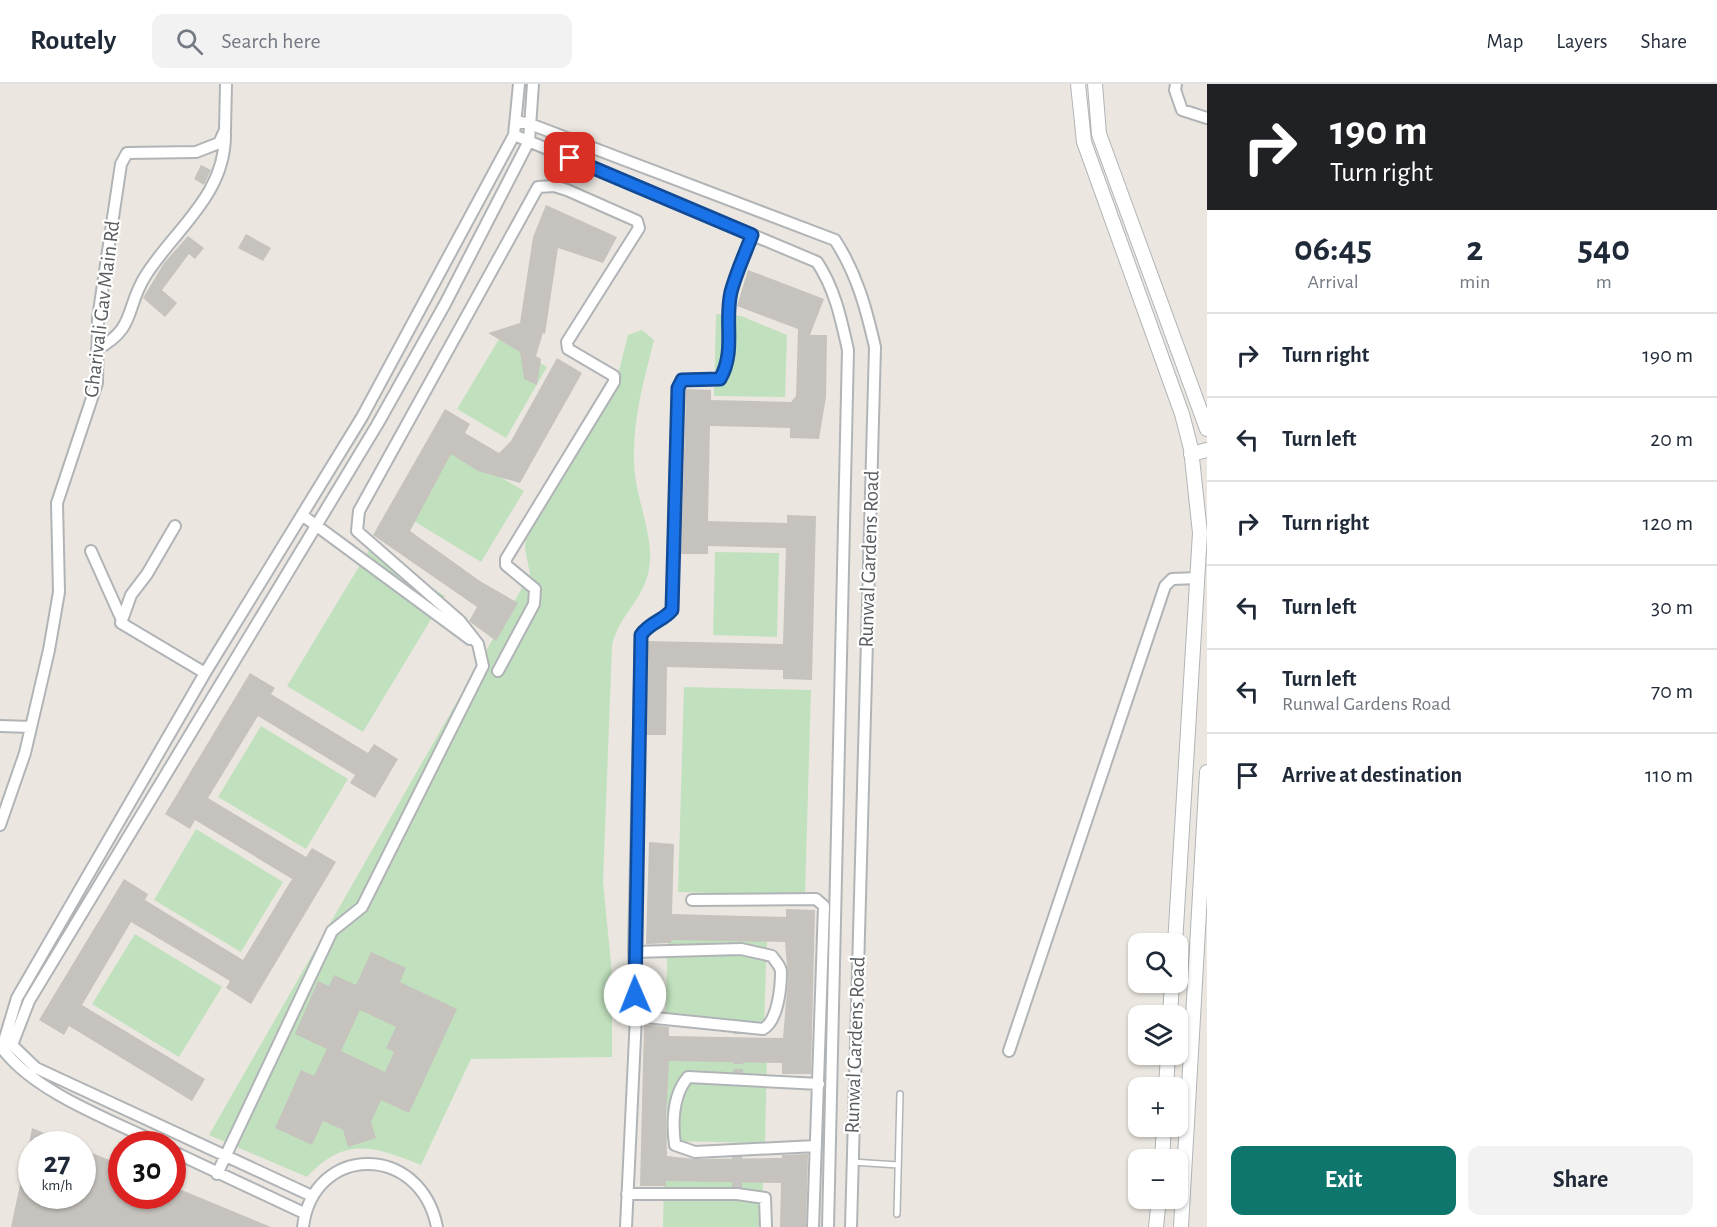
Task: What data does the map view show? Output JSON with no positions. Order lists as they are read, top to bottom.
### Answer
{
  "streets": {
    "street": ["Gharivali Gav Main Rd", "Runwal Gardens Road"]
  },
  "page": {
    "header": "Routely",
    "search": "Search here",
    "nav": ["Map", "Layers", "Share"],
    "turn": ["190 m", "Turn right"],
    "eta": [
      "06:45",
      "Arrival",
      "2",
      "min",
      "540",
      "m"
    ],
    "list": [
      {
        "name": "Turn right",
        "value": "190 m"
      },
      {
        "name": "Turn left",
        "value": "20 m"
      },
      {
        "name": "Turn right",
        "value": "120 m"
      },
      {
        "name": "Turn left",
        "value": "30 m"
      },
      {
        "name": "Turn left",
        "note": "Runwal Gardens Road",
        "value": "70 m"
      },
      {
        "name": "Arrive at destination",
        "value": "110 m"
      }
    ],
    "map_buttons": ["+", "−"],
    "speed": "27 km/h",
    "limit": "30",
    "buttons": ["Exit", "Share"]
  }
}
